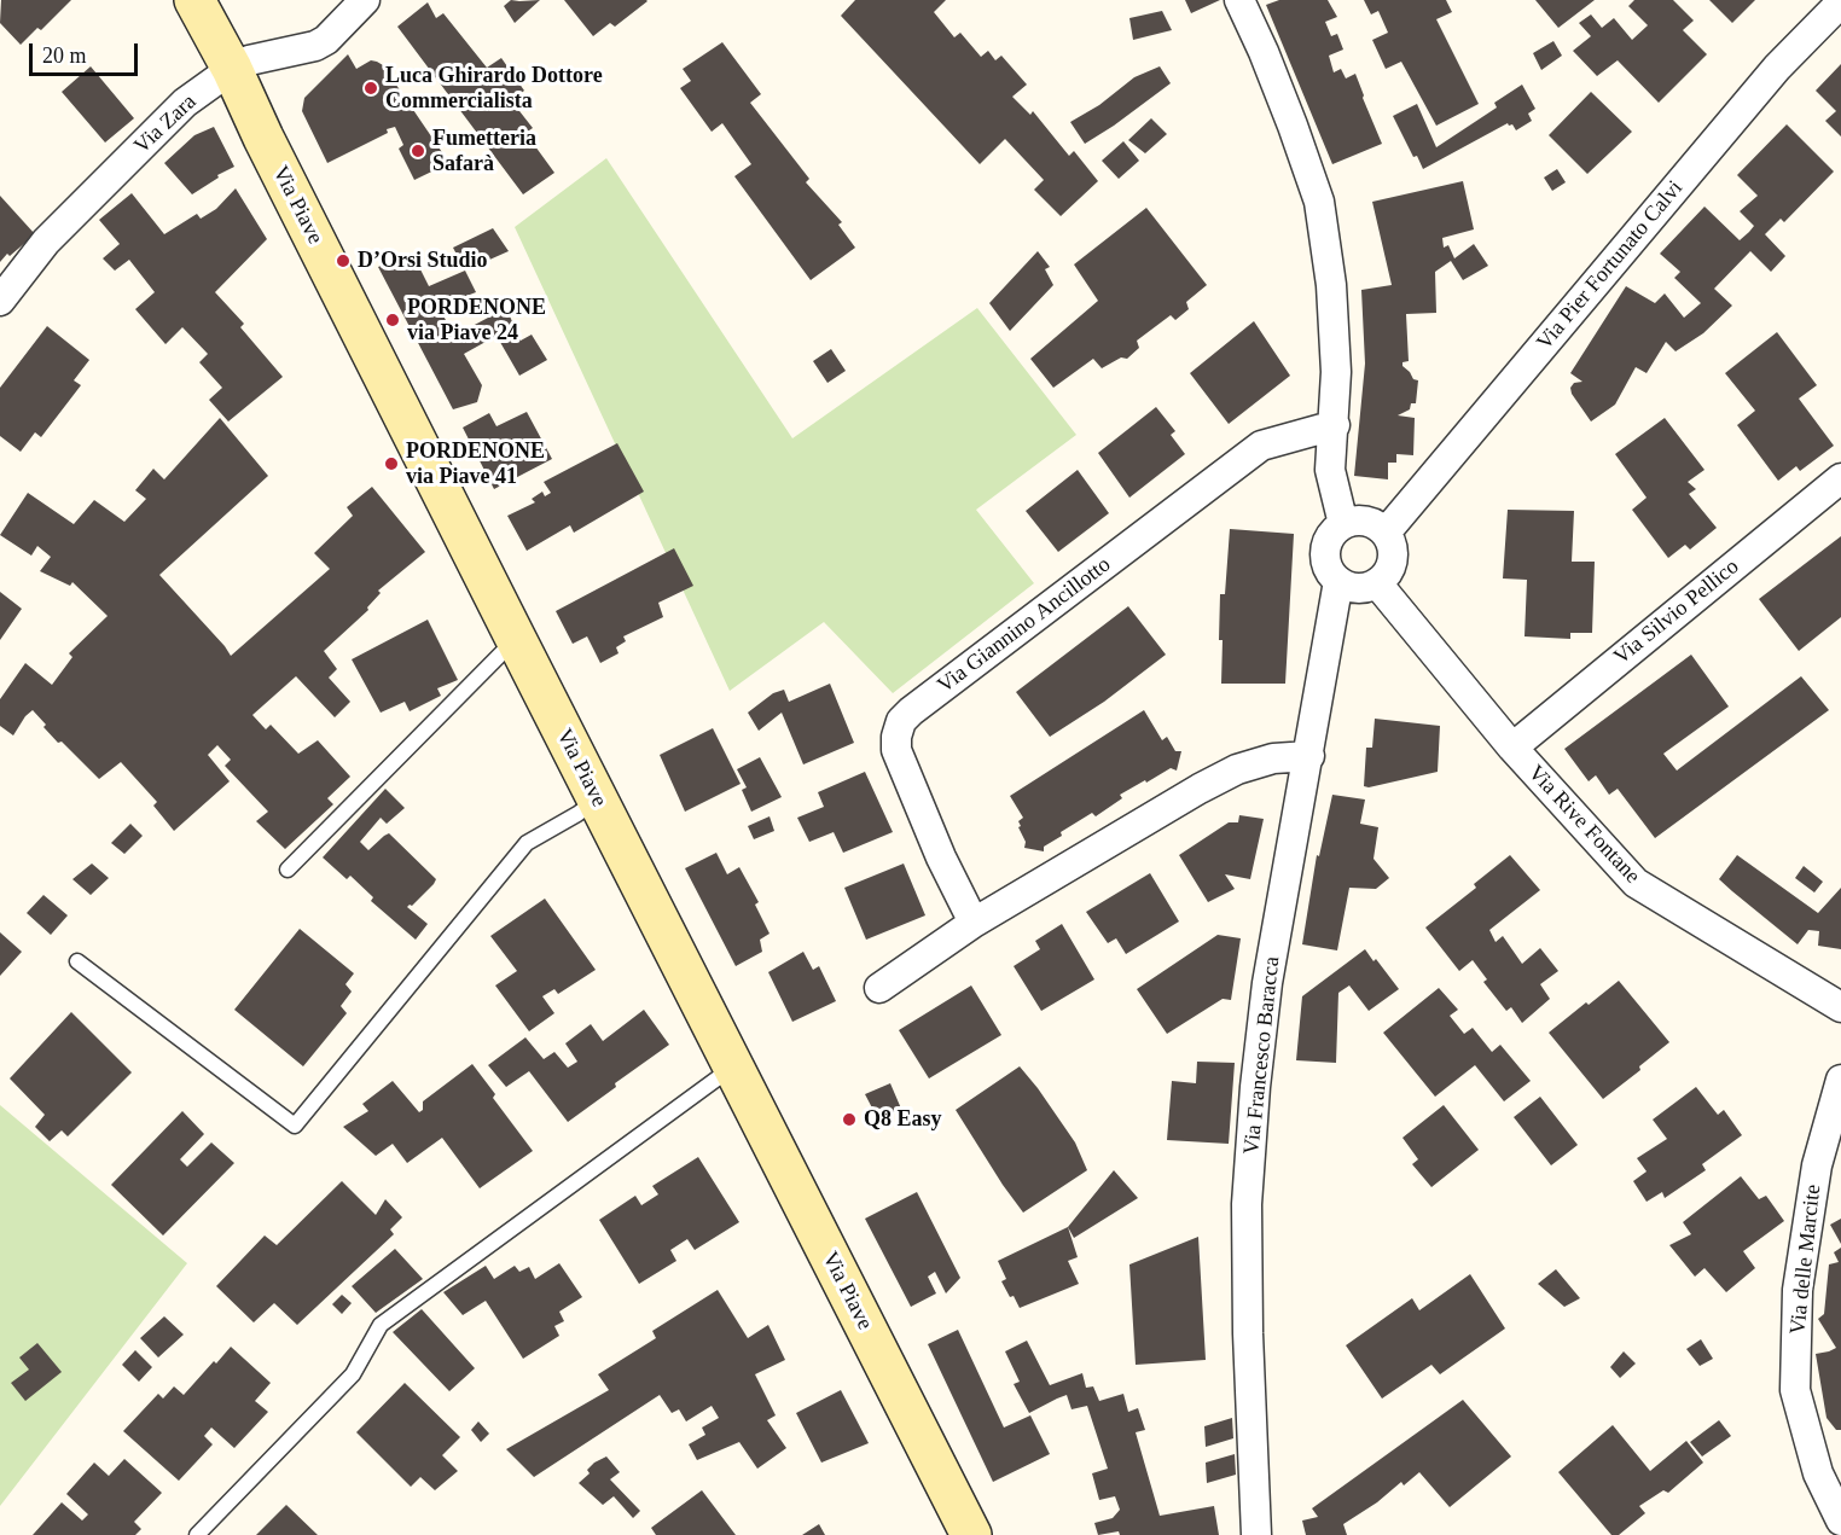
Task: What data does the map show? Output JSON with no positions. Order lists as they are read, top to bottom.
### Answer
{
  "streets": {
    "street": [
      "Via Zara",
      "Via Piave",
      "Via Pier Fortunato Calvi",
      "Via Silvio Pellico",
      "Via Giannino Ancillotto",
      "Via Rive Fontane",
      "Via Francesco Baracca",
      "Via delle Marcite"
    ]
  },
  "crossings": [
    ["Via Zara", "Via Piave"],
    ["Via Pier Fortunato Calvi", "Via Rive Fontane"],
    ["Via Pier Fortunato Calvi", "Via Francesco Baracca"],
    ["Via Silvio Pellico", "Via Rive Fontane"],
    ["Via Rive Fontane", "Via Francesco Baracca"]
  ],
  "places": [
    "Luca Ghirardo Dottore Commercialista",
    "Fumetteria Safarà",
    "D’Orsi Studio",
    "PORDENONE via Piave 24",
    "PORDENONE via Piave 41",
    "Q8 Easy"
  ],
  "scale_bar": "20 m"
}
